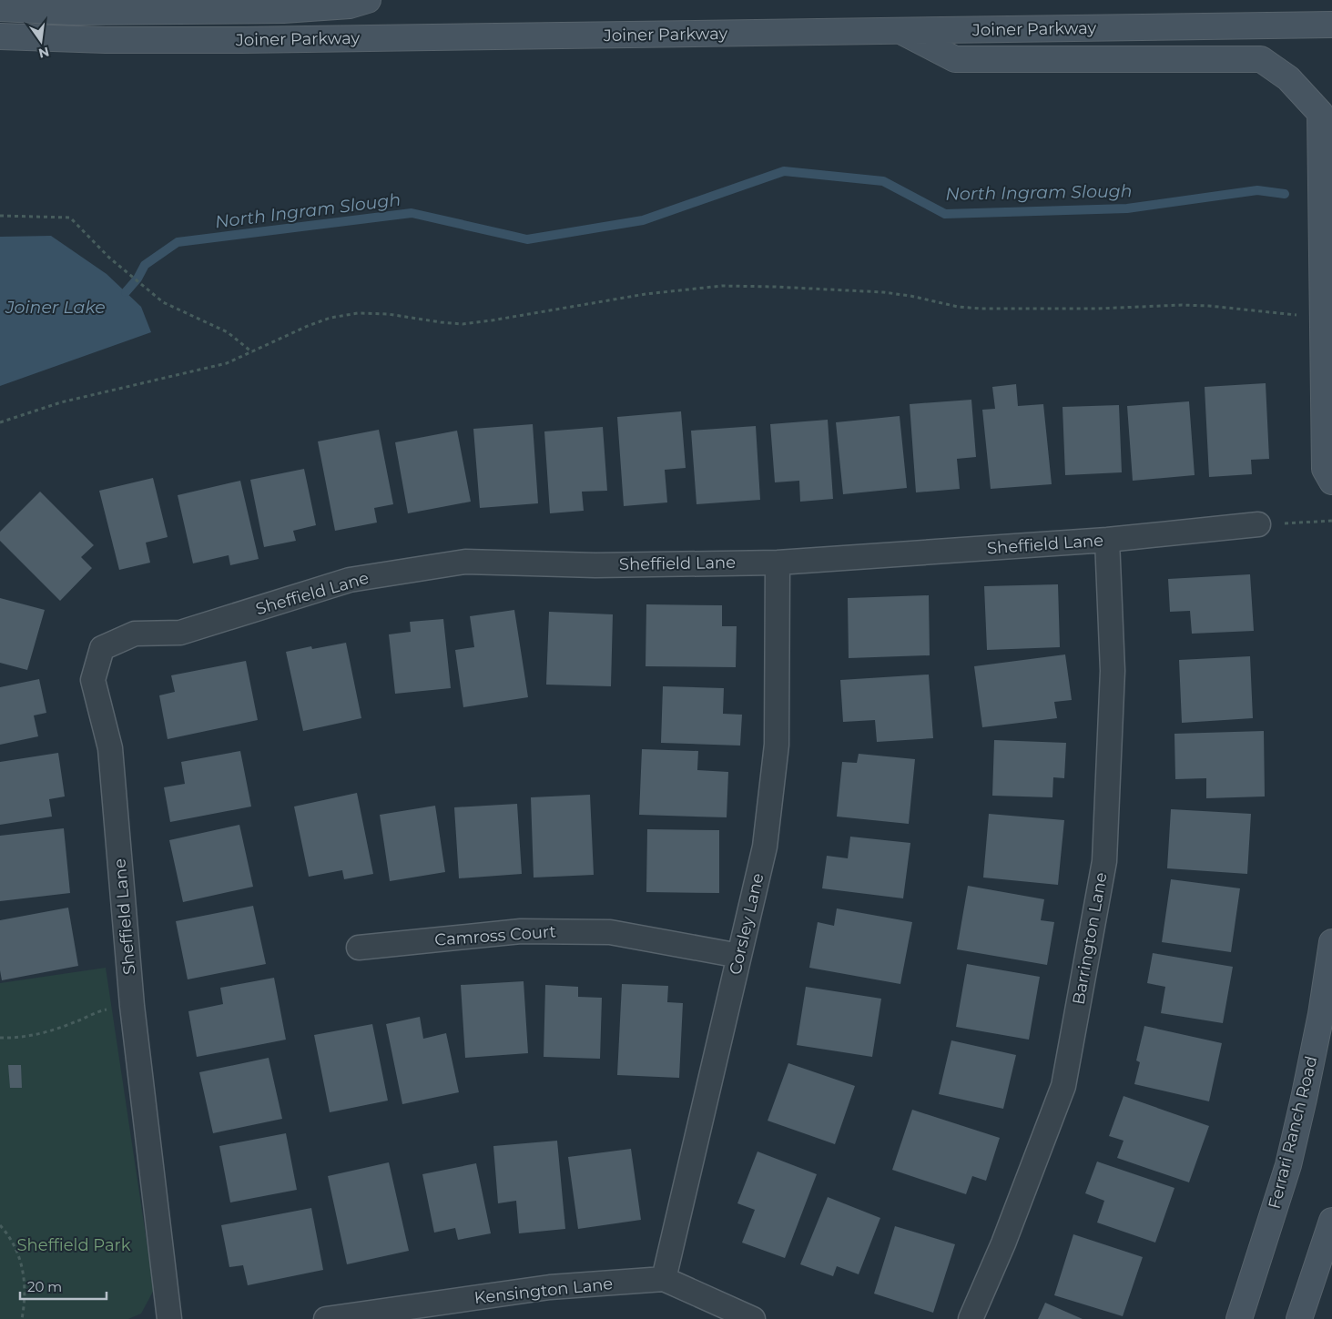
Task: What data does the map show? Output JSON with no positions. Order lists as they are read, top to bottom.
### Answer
{
  "streets": {
    "main road": ["Joiner Parkway", "Ferrari Ranch Road"],
    "street": [
      "Sheffield Lane",
      "Corsley Lane",
      "Camross Court",
      "Barrington Lane",
      "Kensington Lane"
    ]
  },
  "crossings": [
    ["Sheffield Lane", "Corsley Lane"],
    ["Sheffield Lane", "Barrington Lane"],
    ["Corsley Lane", "Camross Court"],
    ["Corsley Lane", "Kensington Lane"]
  ],
  "water": ["North Ingram Slough", "Joiner Lake"],
  "parks": ["Sheffield Park"],
  "scale_bar": "20 m",
  "north": "bottom"
}
